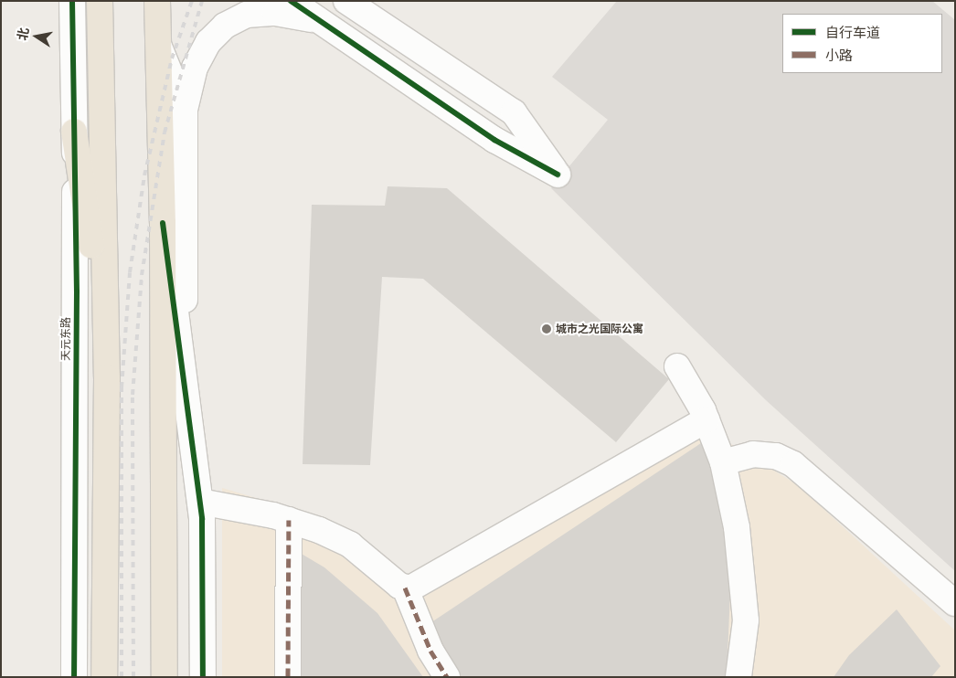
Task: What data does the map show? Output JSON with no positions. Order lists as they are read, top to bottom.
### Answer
{
  "streets": {
    "street": ["天元东路"]
  },
  "places": ["城市之光国际公寓"],
  "legend": ["自行车道", "小路"],
  "north": "left"
}
